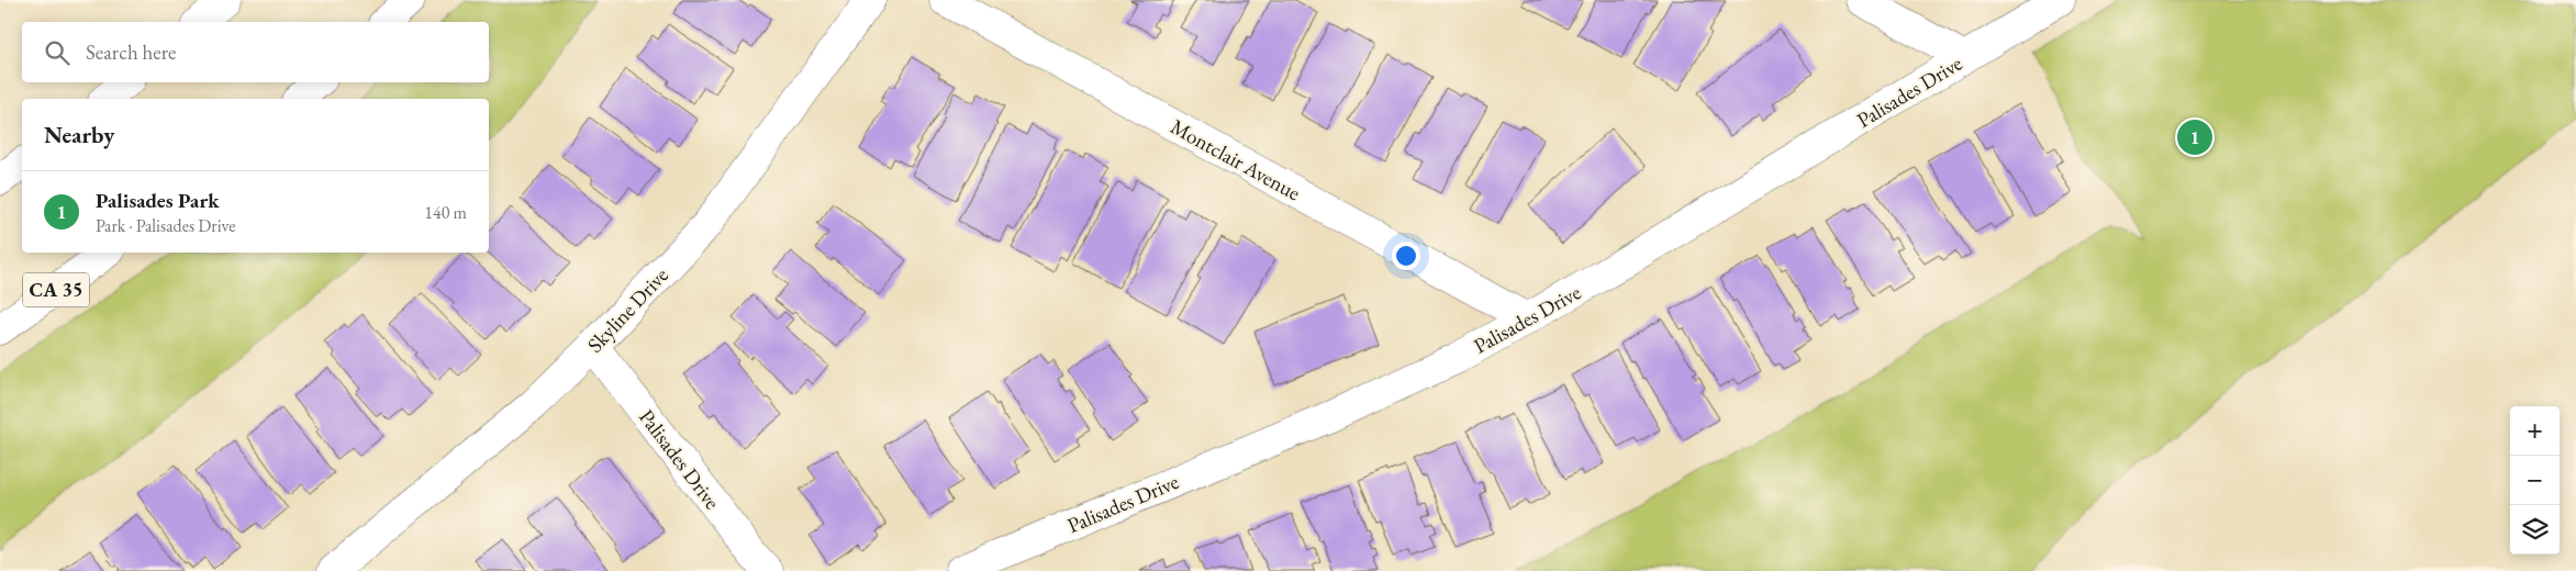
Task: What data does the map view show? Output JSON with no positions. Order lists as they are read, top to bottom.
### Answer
{
  "streets": {
    "street": [
      "Palisades Drive",
      "Montclair Avenue",
      "CA 35",
      "Skyline Drive"
    ]
  },
  "crossings": [
    ["Palisades Drive", "Montclair Avenue"],
    ["Palisades Drive", "Skyline Drive"]
  ],
  "page": {
    "search": "Search here",
    "heading": "Nearby",
    "pins": "1",
    "list": [
      {
        "mark": "1",
        "name": "Palisades Park",
        "note": "Park · Palisades Drive",
        "value": "140 m"
      }
    ],
    "map_buttons": ["+", "−"]
  }
}
